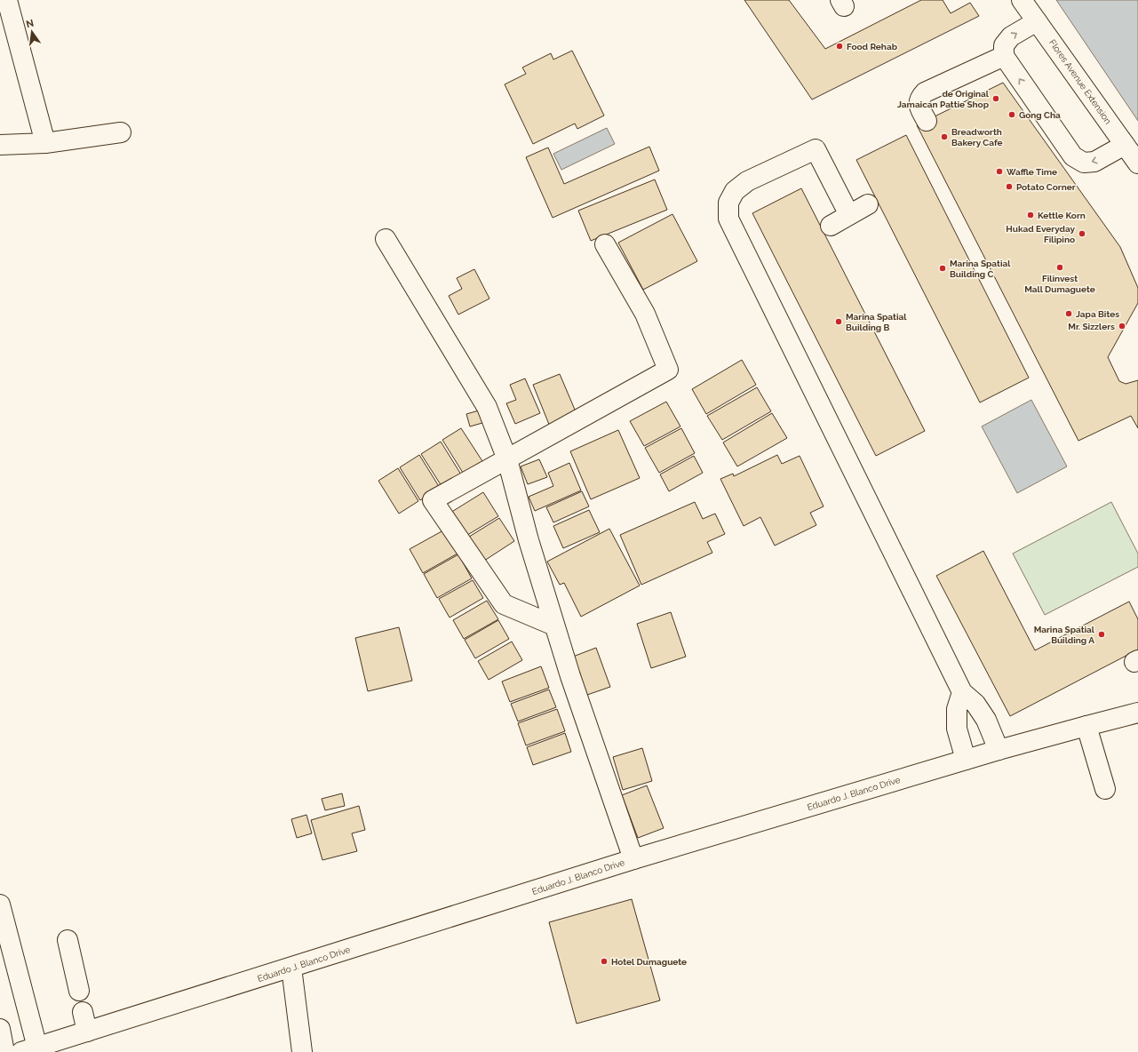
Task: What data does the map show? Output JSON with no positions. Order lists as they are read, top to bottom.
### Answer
{
  "streets": {
    "street": ["Flores Avenue Extension", "Eduardo J. Blanco Drive"]
  },
  "places": [
    "Food Rehab",
    "de Original Jamaican Pattie Shop",
    "Gong Cha",
    "Breadworth Bakery Cafe",
    "Waffle Time",
    "Potato Corner",
    "Kettle Korn",
    "Hukad Everyday Filipino",
    "Filinvest Mall Dumaguete",
    "Marina Spatial Building C",
    "Japa Bites",
    "Marina Spatial Building B",
    "Mr. Sizzlers",
    "Marina Spatial Building A",
    "Hotel Dumaguete"
  ],
  "north": "top"
}
